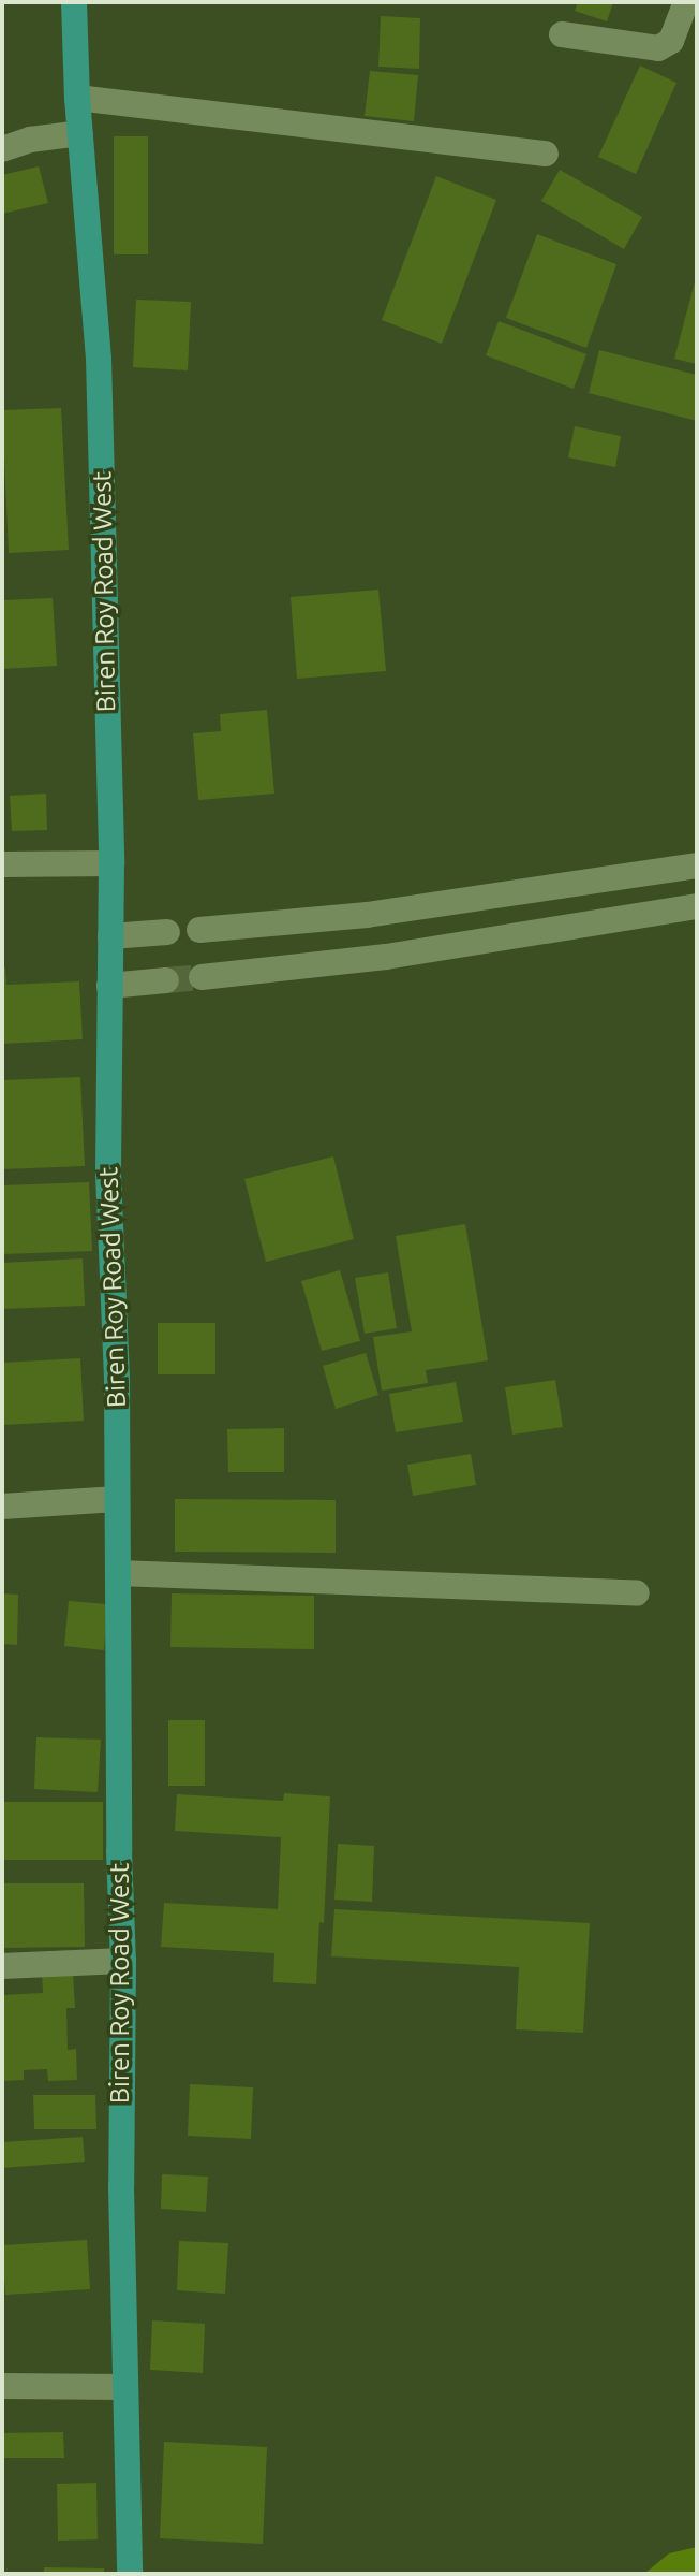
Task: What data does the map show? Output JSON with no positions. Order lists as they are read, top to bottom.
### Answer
{
  "streets": {
    "main road": ["Biren Roy Road West"]
  }
}
